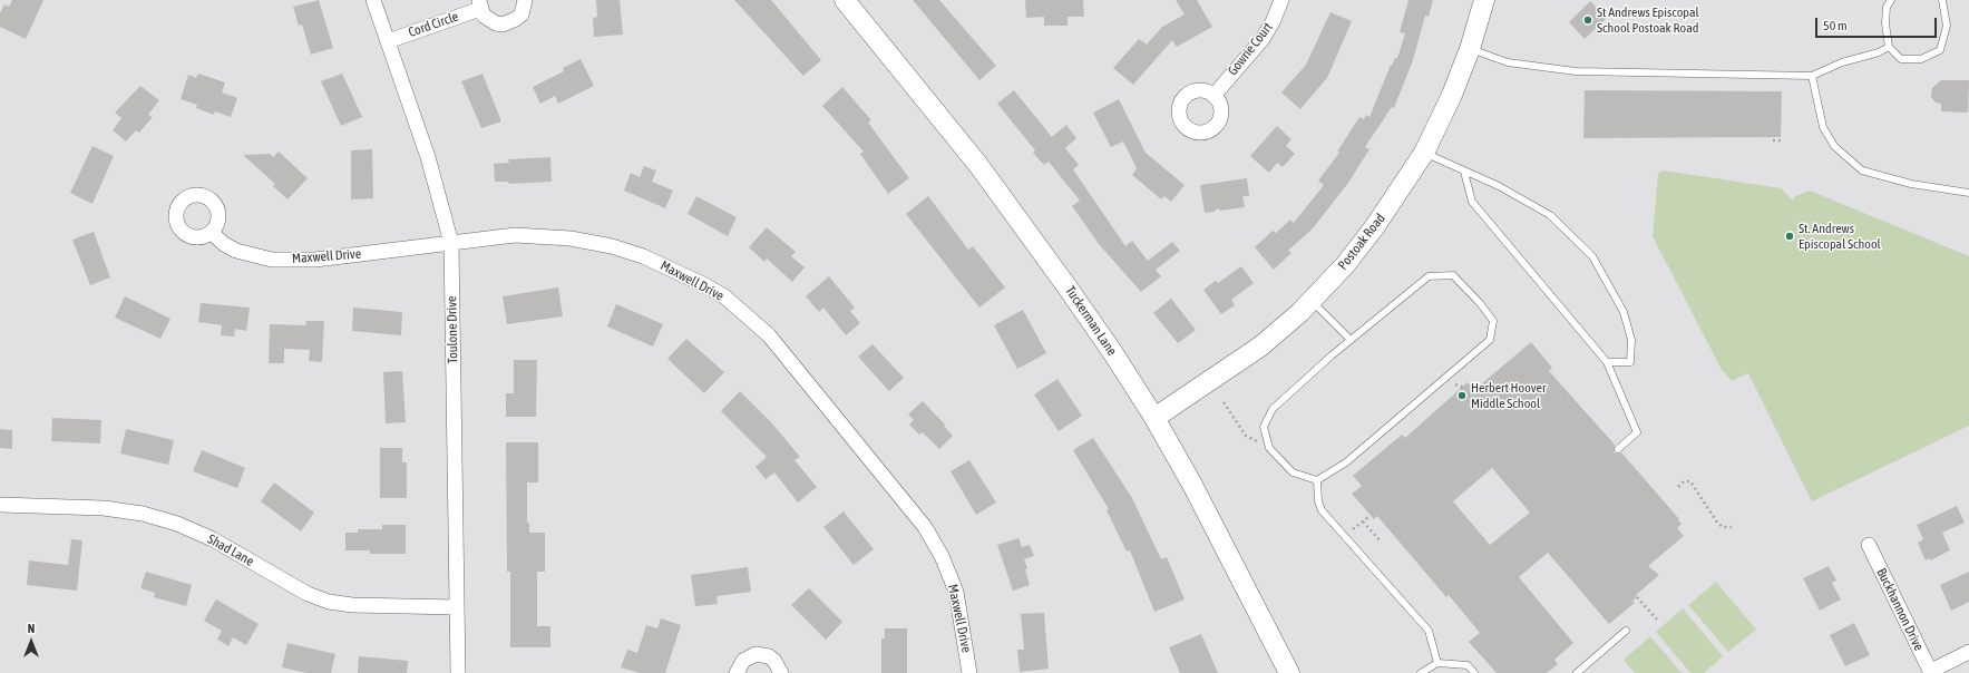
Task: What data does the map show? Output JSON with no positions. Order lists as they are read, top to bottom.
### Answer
{
  "streets": {
    "main road": ["Postoak Road", "Tuckerman Lane"],
    "street": [
      "Cord Circle",
      "Gowrie Court",
      "Maxwell Drive",
      "Toulone Drive",
      "Shad Lane",
      "Buckhannon Drive"
    ]
  },
  "crossings": [
    ["Cord Circle", "Toulone Drive"],
    ["Postoak Road", "Tuckerman Lane"],
    ["Maxwell Drive", "Toulone Drive"],
    ["Toulone Drive", "Shad Lane"]
  ],
  "places": ["St Andrews Episcopal School Postoak Road", "St. Andrews Episcopal School", "Herbert Hoover Middle School"],
  "scale_bar": "50 m",
  "north": "top"
}
